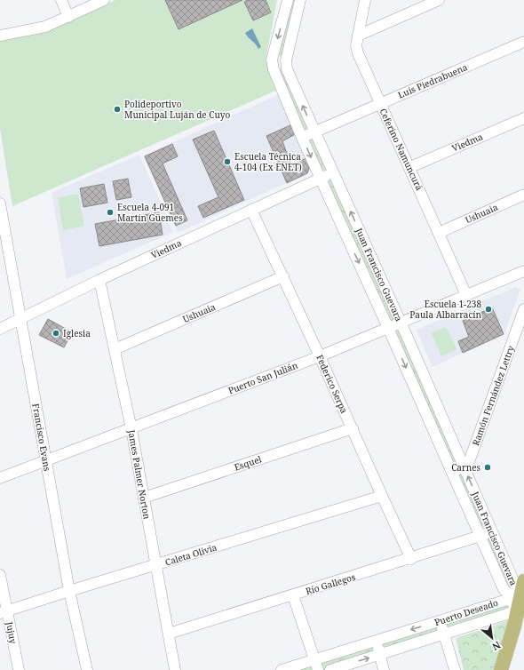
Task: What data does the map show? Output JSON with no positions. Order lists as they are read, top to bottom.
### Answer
{
  "streets": {
    "street": [
      "Luis Piedrabuena",
      "Viedma",
      "Ceferino Namuncurá",
      "Ushuaia",
      "Juan Francisco Guevara",
      "Puerto San Julián",
      "Federico Serpa",
      "Ramón Fernández Lettry",
      "Francisco Evans",
      "Esquel",
      "James Palmer Norton",
      "Caleta Olivia",
      "Río Gallegos",
      "Puerto Deseado",
      "Jujuy"
    ]
  },
  "crossings": [
    ["Luis Piedrabuena", "Ceferino Namuncurá"],
    ["Luis Piedrabuena", "Juan Francisco Guevara"],
    ["Viedma", "Ceferino Namuncurá"],
    ["Viedma", "Juan Francisco Guevara"],
    ["Viedma", "Federico Serpa"],
    ["Viedma", "Francisco Evans"],
    ["Viedma", "James Palmer Norton"],
    ["Ceferino Namuncurá", "Ushuaia"],
    ["Ceferino Namuncurá", "Puerto San Julián"],
    ["Ushuaia", "Federico Serpa"],
    ["Ushuaia", "James Palmer Norton"],
    ["Juan Francisco Guevara", "Puerto San Julián"],
    ["Juan Francisco Guevara", "Ramón Fernández Lettry"],
    ["Juan Francisco Guevara", "Río Gallegos"],
    ["Juan Francisco Guevara", "Puerto Deseado"],
    ["Puerto San Julián", "Federico Serpa"],
    ["Puerto San Julián", "Francisco Evans"],
    ["Puerto San Julián", "James Palmer Norton"],
    ["Federico Serpa", "Esquel"],
    ["Federico Serpa", "Caleta Olivia"],
    ["Federico Serpa", "Río Gallegos"],
    ["Francisco Evans", "Caleta Olivia"],
    ["Esquel", "James Palmer Norton"],
    ["James Palmer Norton", "Caleta Olivia"],
    ["James Palmer Norton", "Río Gallegos"],
    ["Caleta Olivia", "Jujuy"]
  ],
  "places": [
    "Polideportivo Municipal Luján de Cuyo",
    "Escuela Técnica 4-104 (Ex ENET)",
    "Escuela 4-091 Martín Güemes",
    "Escuela 1-238 Paula Albarracín",
    "Iglesia",
    "Carnes"
  ],
  "north": "bottom right"
}
